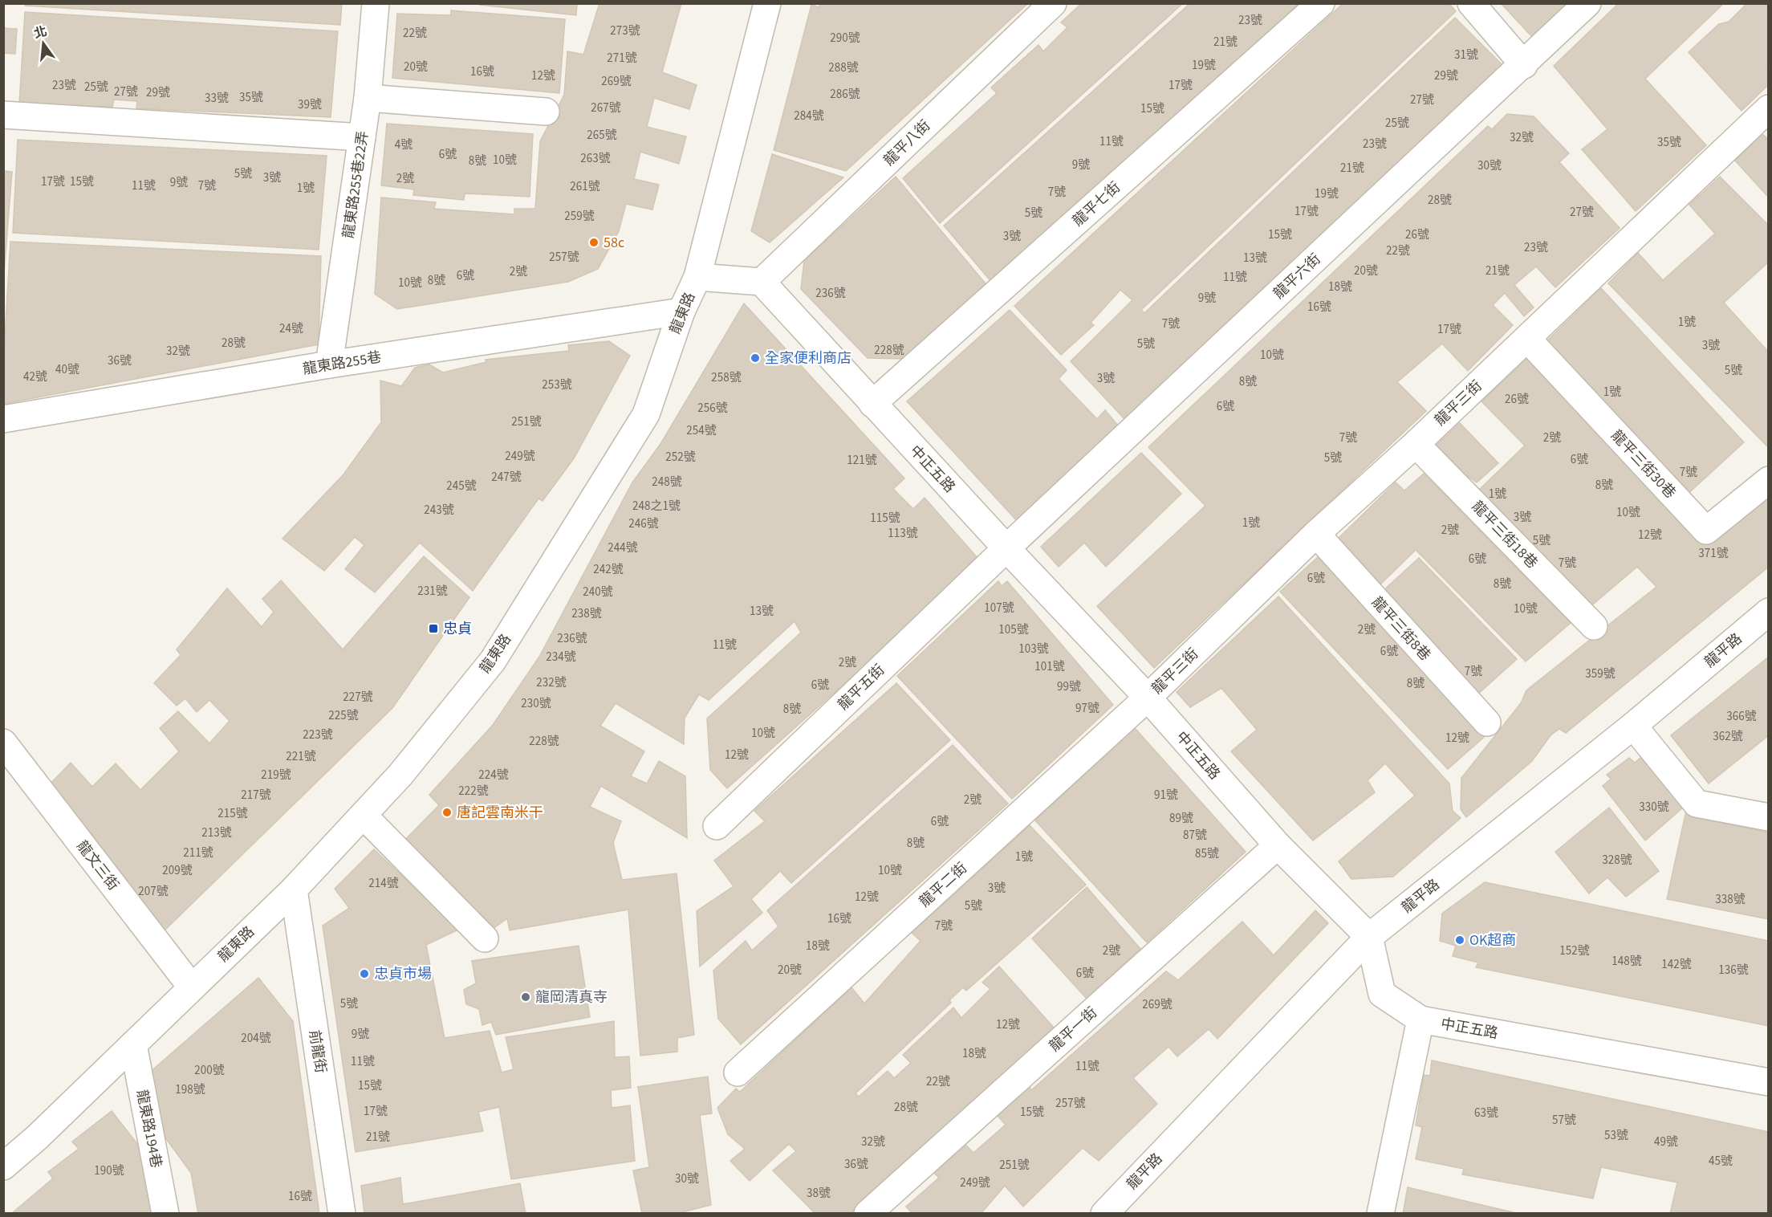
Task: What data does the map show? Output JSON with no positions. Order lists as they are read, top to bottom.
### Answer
{
  "streets": {
    "street": [
      "龍平八街",
      "龍東路255巷22弄",
      "龍平七街",
      "龍平六街",
      "龍東路",
      "龍東路255巷",
      "龍平三街",
      "龍平三街30巷",
      "中正五路",
      "龍平三街18巷",
      "龍平三街8巷",
      "龍平路",
      "龍平五街",
      "龍文三街",
      "龍平二街",
      "龍平一街",
      "前龍街",
      "龍東路194巷"
    ]
  },
  "crossings": [
    ["龍平八街", "中正五路"],
    ["龍東路255巷22弄", "龍東路255巷"],
    ["龍平七街", "中正五路"],
    ["龍平六街", "中正五路"],
    ["龍平六街", "龍平五街"],
    ["龍東路", "龍東路255巷"],
    ["龍東路", "龍文三街"],
    ["龍東路", "前龍街"],
    ["龍東路", "龍東路194巷"],
    ["龍平三街", "龍平三街30巷"],
    ["龍平三街", "中正五路"],
    ["龍平三街", "龍平三街18巷"],
    ["龍平三街", "龍平三街8巷"],
    ["龍平三街", "龍平二街"],
    ["中正五路", "龍平路"],
    ["中正五路", "龍平五街"],
    ["中正五路", "龍平二街"],
    ["中正五路", "龍平一街"]
  ],
  "places": {
    "other": [
      "58c",
      "全家便利商店",
      "唐記雲南米干",
      "OK超商",
      "忠貞市場",
      "龍岡清真寺"
    ],
    "transit": ["忠貞"]
  },
  "house_numbers": [
    "23號",
    "273號",
    "22號",
    "290號",
    "21號",
    "31號",
    "271號",
    "19號",
    "20號",
    "288號",
    "16號",
    "12號",
    "29號",
    "269號",
    "23號",
    "17號",
    "25號",
    "27號",
    "29號",
    "286號",
    "35號",
    "33號",
    "27號",
    "39號",
    "267號",
    "15號",
    "284號",
    "25號",
    "265號",
    "32號",
    "11號",
    "35號",
    "23號",
    "4號",
    "6號",
    "263號",
    "10號",
    "8號",
    "9號",
    "30號",
    "21號",
    "5號",
    "3號",
    "2號",
    "17號",
    "15號",
    "9號",
    "11號",
    "7號",
    "261號",
    "1號",
    "7號",
    "19號",
    "28號",
    "17號",
    "27號",
    "5號",
    "259號",
    "15號",
    "26號",
    "3號",
    "23號",
    "22號",
    "257號",
    "13號",
    "20號",
    "21號",
    "2號",
    "6號",
    "11號",
    "8號",
    "10號",
    "18號",
    "236號",
    "9號",
    "16號",
    "1號",
    "7號",
    "24號",
    "17號",
    "28號",
    "5號",
    "3號",
    "228號",
    "32號",
    "10號",
    "36號",
    "40號",
    "5號",
    "42號",
    "258號",
    "3號",
    "8號",
    "253號",
    "1號",
    "26號",
    "6號",
    "256號",
    "251號",
    "254號",
    "7號",
    "2號",
    "249號",
    "252號",
    "5號",
    "6號",
    "121號",
    "7號",
    "247號",
    "248號",
    "8號",
    "245號",
    "1號",
    "248之1號",
    "243號",
    "10號",
    "3號",
    "115號",
    "1號",
    "246號",
    "2號",
    "113號",
    "12號",
    "5號",
    "244號",
    "371號",
    "6號",
    "7號",
    "242號",
    "6號",
    "8號",
    "231號",
    "240號",
    "107號",
    "10號",
    "13號",
    "238號",
    "105號",
    "2號",
    "236號",
    "11號",
    "103號",
    "6號",
    "234號",
    "2號",
    "101號",
    "7號",
    "359號",
    "232號",
    "8號",
    "6號",
    "99號",
    "227號",
    "230號",
    "97號",
    "8號",
    "225號",
    "366號",
    "10號",
    "223號",
    "362號",
    "12號",
    "228號",
    "12號",
    "221號",
    "219號",
    "224號",
    "222號",
    "217號",
    "91號",
    "2號",
    "330號",
    "215號",
    "89號",
    "6號",
    "213號",
    "87號",
    "8號",
    "211號",
    "85號",
    "1號",
    "328號",
    "209號",
    "10號",
    "214號",
    "3號",
    "207號",
    "12號",
    "338號",
    "5號",
    "16號",
    "7號",
    "18號",
    "2號",
    "152號",
    "148號",
    "142號",
    "20號",
    "136號",
    "6號",
    "5號",
    "269號",
    "12號",
    "9號",
    "204號",
    "18號",
    "11號",
    "11號",
    "200號",
    "22號",
    "15號",
    "198號",
    "257號",
    "28號",
    "17號",
    "15號",
    "63號",
    "57號",
    "53號",
    "21號",
    "32號",
    "49號",
    "45號",
    "36號",
    "251號",
    "190號",
    "30號",
    "249號",
    "38號",
    "16號"
  ],
  "north": "top"
}
